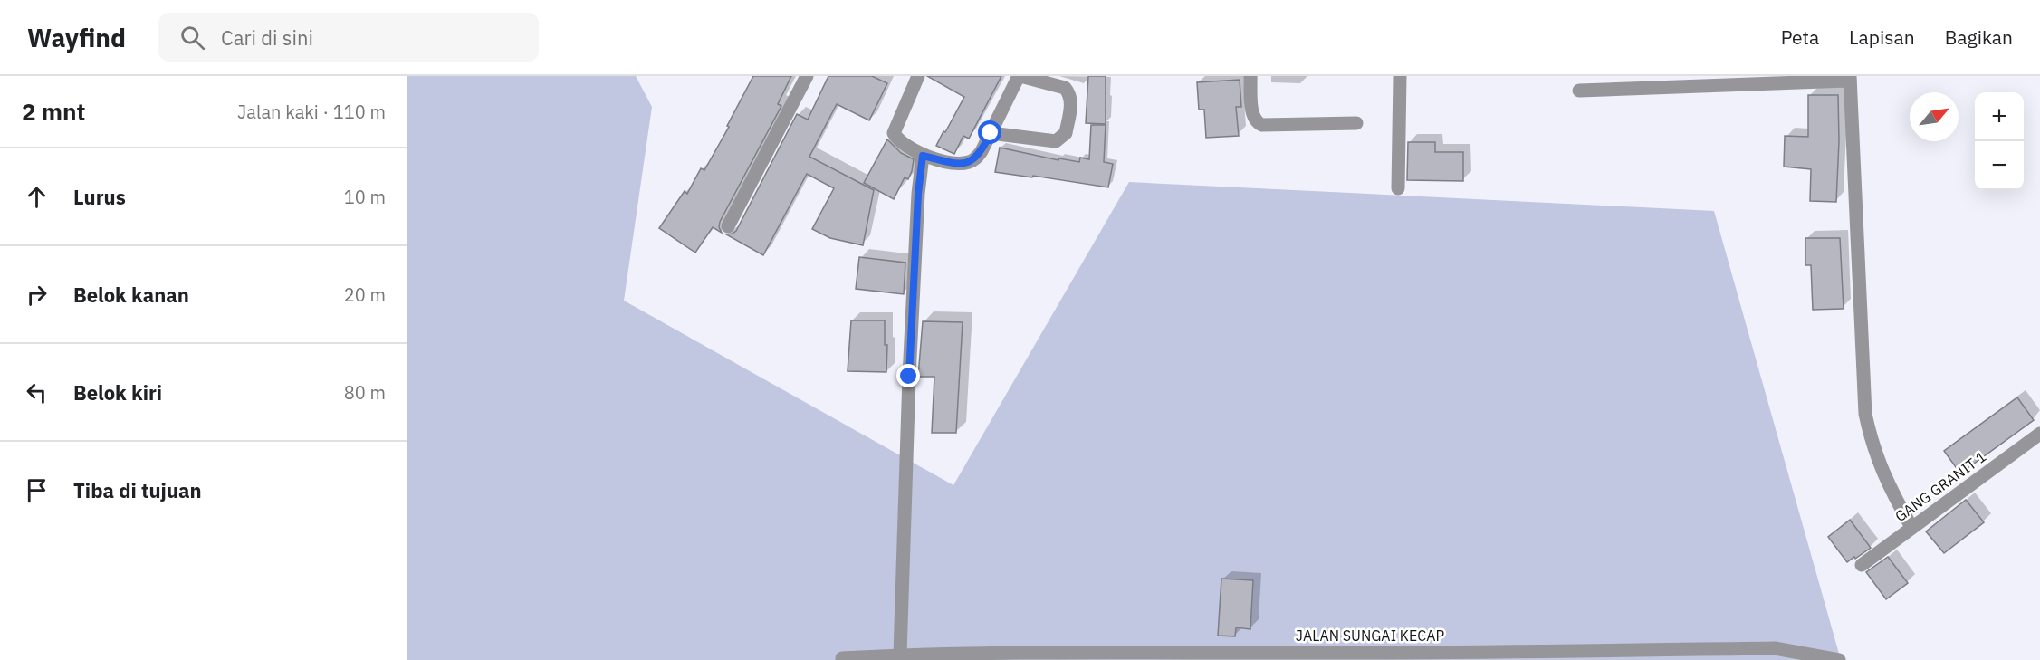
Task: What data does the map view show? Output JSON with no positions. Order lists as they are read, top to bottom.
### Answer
{
  "streets": {
    "street": ["GANG GRANIT 1", "JALAN SUNGAI KECAP"]
  },
  "north": "top right",
  "page": {
    "header": "Wayfind",
    "search": "Cari di sini",
    "nav": ["Peta", "Lapisan", "Bagikan"],
    "heading": ["2 mnt", "Jalan kaki · 110 m"],
    "map_buttons": ["+", "−"],
    "list": [
      ["Lurus", "10 m"],
      ["Belok kanan", "20 m"],
      ["Belok kiri", "80 m"],
      "Tiba di tujuan"
    ]
  }
}
